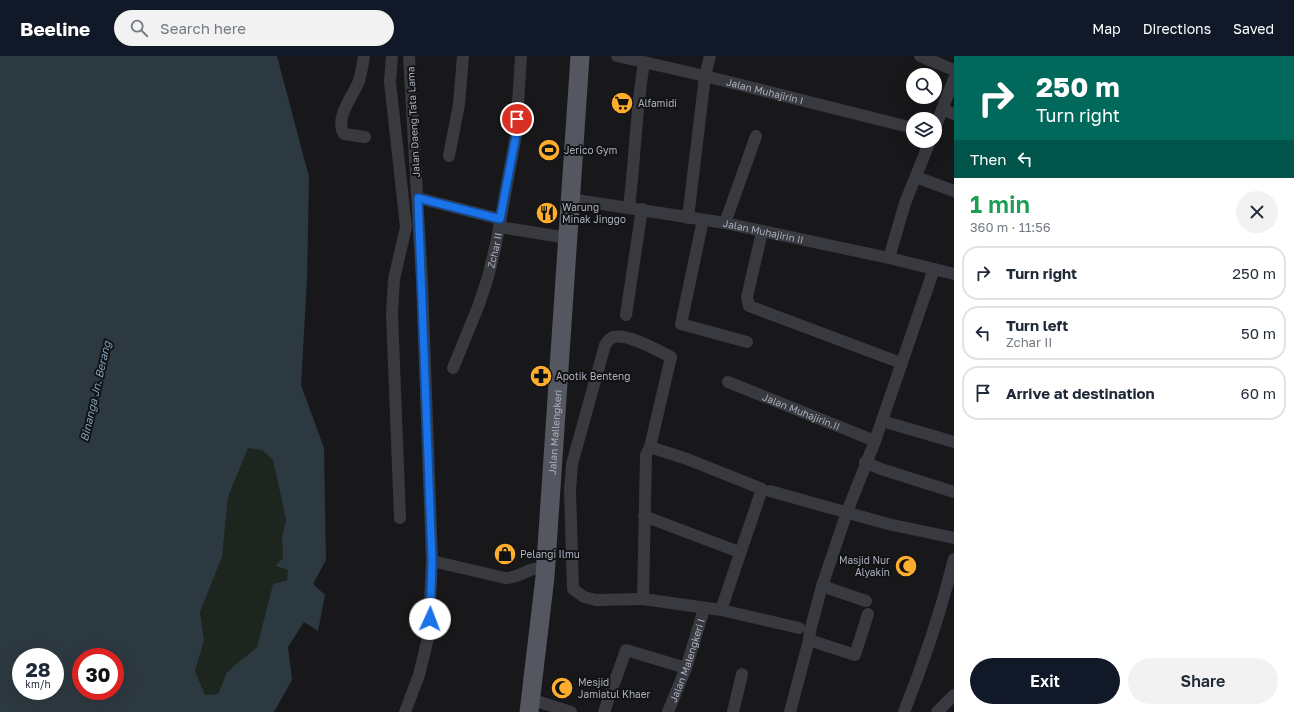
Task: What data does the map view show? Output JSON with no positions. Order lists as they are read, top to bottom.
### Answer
{
  "streets": {
    "main road": ["Jalan Mallengkeri"],
    "street": [
      "Jalan Muhajirin I",
      "Jalan Daeng Tata Lama",
      "Jalan Muhajirin II",
      "Zchar II",
      "Jalan Muhajirin.II",
      "Jalan Malengkeri I"
    ]
  },
  "crossings": [
    ["Jalan Muhajirin II", "Jalan Mallengkeri"]
  ],
  "water": ["Binanga Jn. Berang"],
  "places": {
    "supermarket": ["Alfamidi"],
    "sports": ["Jerico Gym"],
    "restaurant": ["Warung Minak Jinggo"],
    "pharmacy": ["Apotik Benteng"],
    "shop": ["Pelangi Ilmu"],
    "mosque": ["Masjid Nur Alyakin", "Mesjid Jamiatul Khaer"]
  },
  "page": {
    "header": "Beeline",
    "search": "Search here",
    "nav": ["Map", "Directions", "Saved"],
    "turn": ["250 m", "Turn right"],
    "then": "Then",
    "heading": ["1 min", "360 m · 11:56"],
    "list": [
      {
        "name": "Turn right",
        "value": "250 m"
      },
      {
        "name": "Turn left",
        "note": "Zchar II",
        "value": "50 m"
      },
      {
        "name": "Arrive at destination",
        "value": "60 m"
      }
    ],
    "speed": "28 km/h",
    "limit": "30",
    "buttons": ["Exit", "Share"]
  }
}
